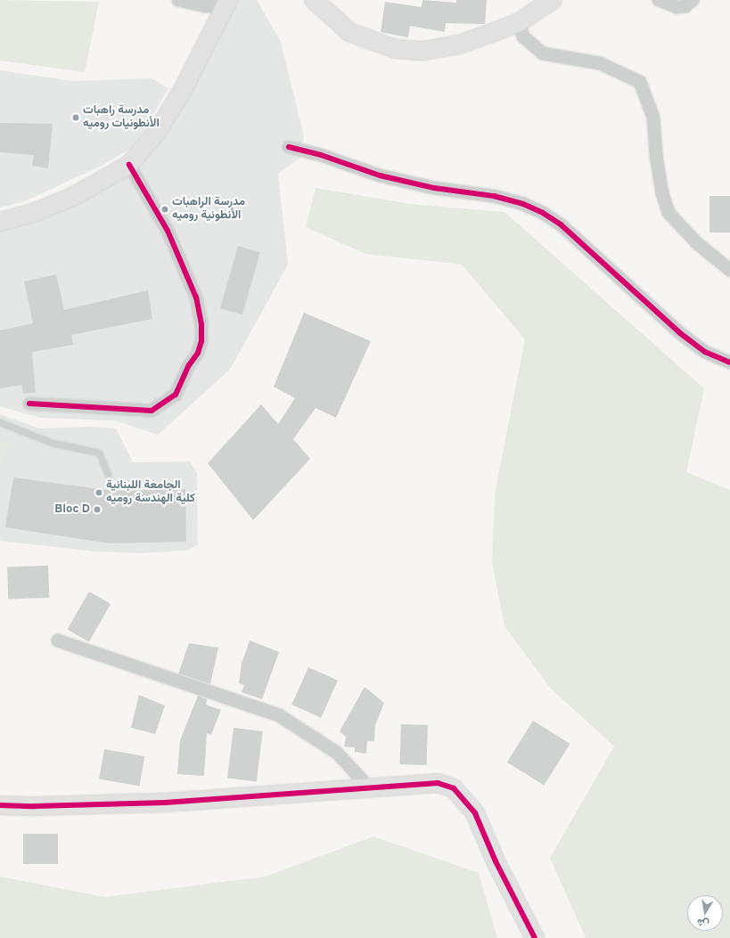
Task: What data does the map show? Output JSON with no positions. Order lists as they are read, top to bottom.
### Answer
{
  "places": [
    "مدرسة راهبات الأنطونيات روميه",
    "مدرسة الراهبات الأنطونية روميه",
    "الجامعة اللبنانية كلية الهندسة روميه",
    "Bloc D"
  ],
  "north": "bottom"
}
